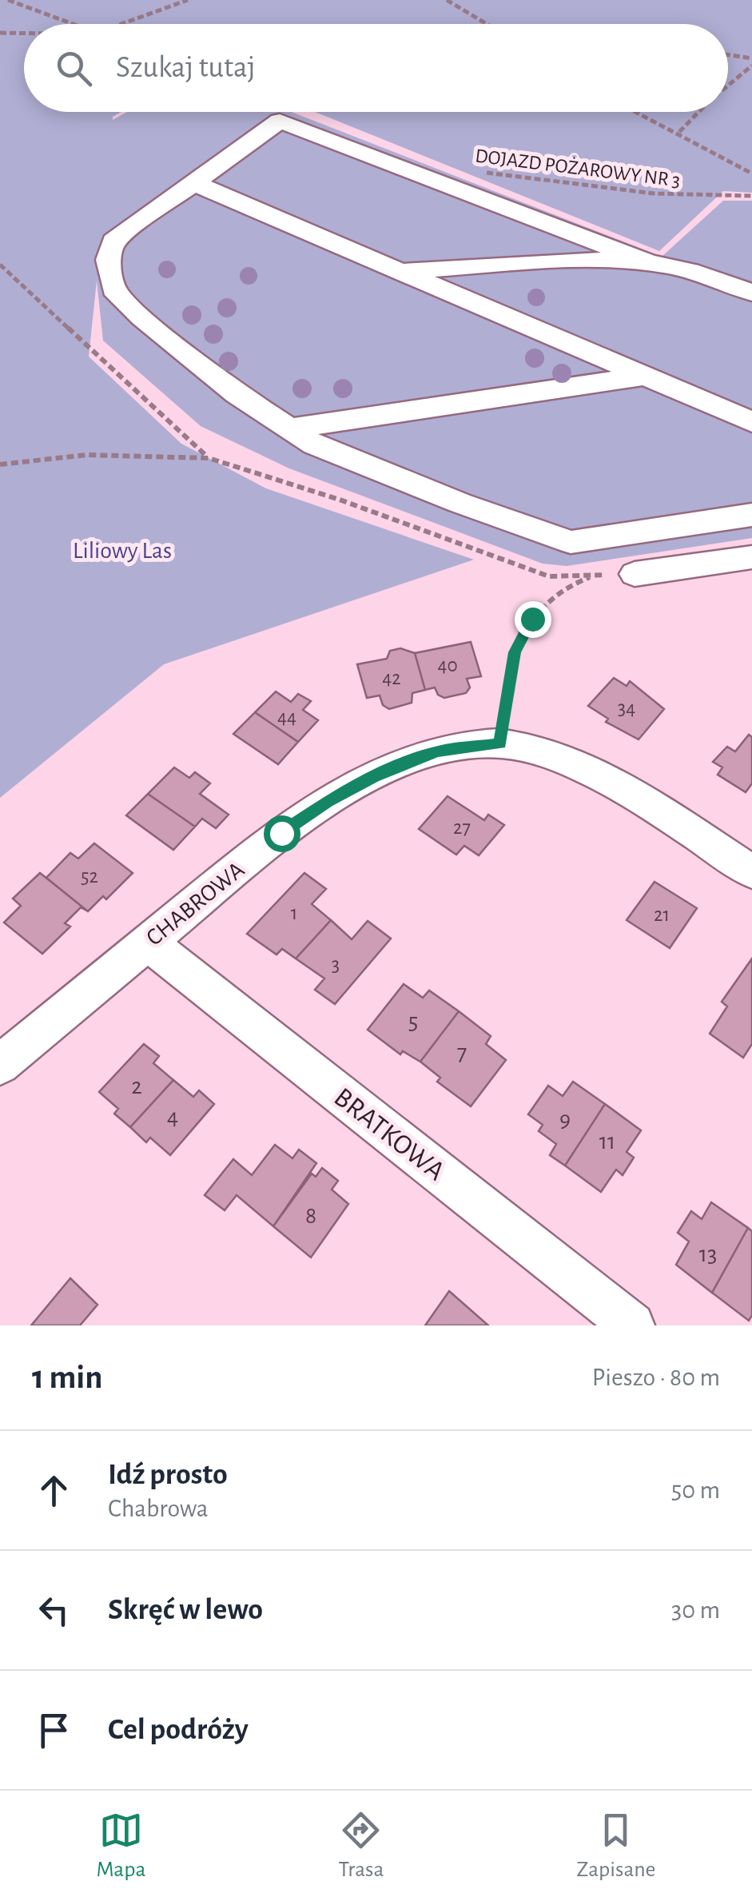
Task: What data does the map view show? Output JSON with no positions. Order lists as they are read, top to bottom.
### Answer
{
  "streets": {
    "street": ["CHABROWA", "BRATKOWA"],
    "path": ["DOJAZD POŻAROWY NR 3"]
  },
  "crossings": [
    ["CHABROWA", "BRATKOWA"]
  ],
  "parks": ["Liliowy Las"],
  "house_numbers": [
    "40",
    "42",
    "34",
    "44",
    "27",
    "52",
    "1",
    "21",
    "3",
    "5",
    "7",
    "2",
    "4",
    "9",
    "11",
    "8",
    "13"
  ],
  "page": {
    "search": "Szukaj tutaj",
    "heading": ["1 min", "Pieszo · 80 m"],
    "list": [
      ["Idź prosto", "Chabrowa", "50 m"],
      ["Skręć w lewo", "30 m"],
      "Cel podróży"
    ],
    "nav": ["Mapa", "Trasa", "Zapisane"]
  }
}
